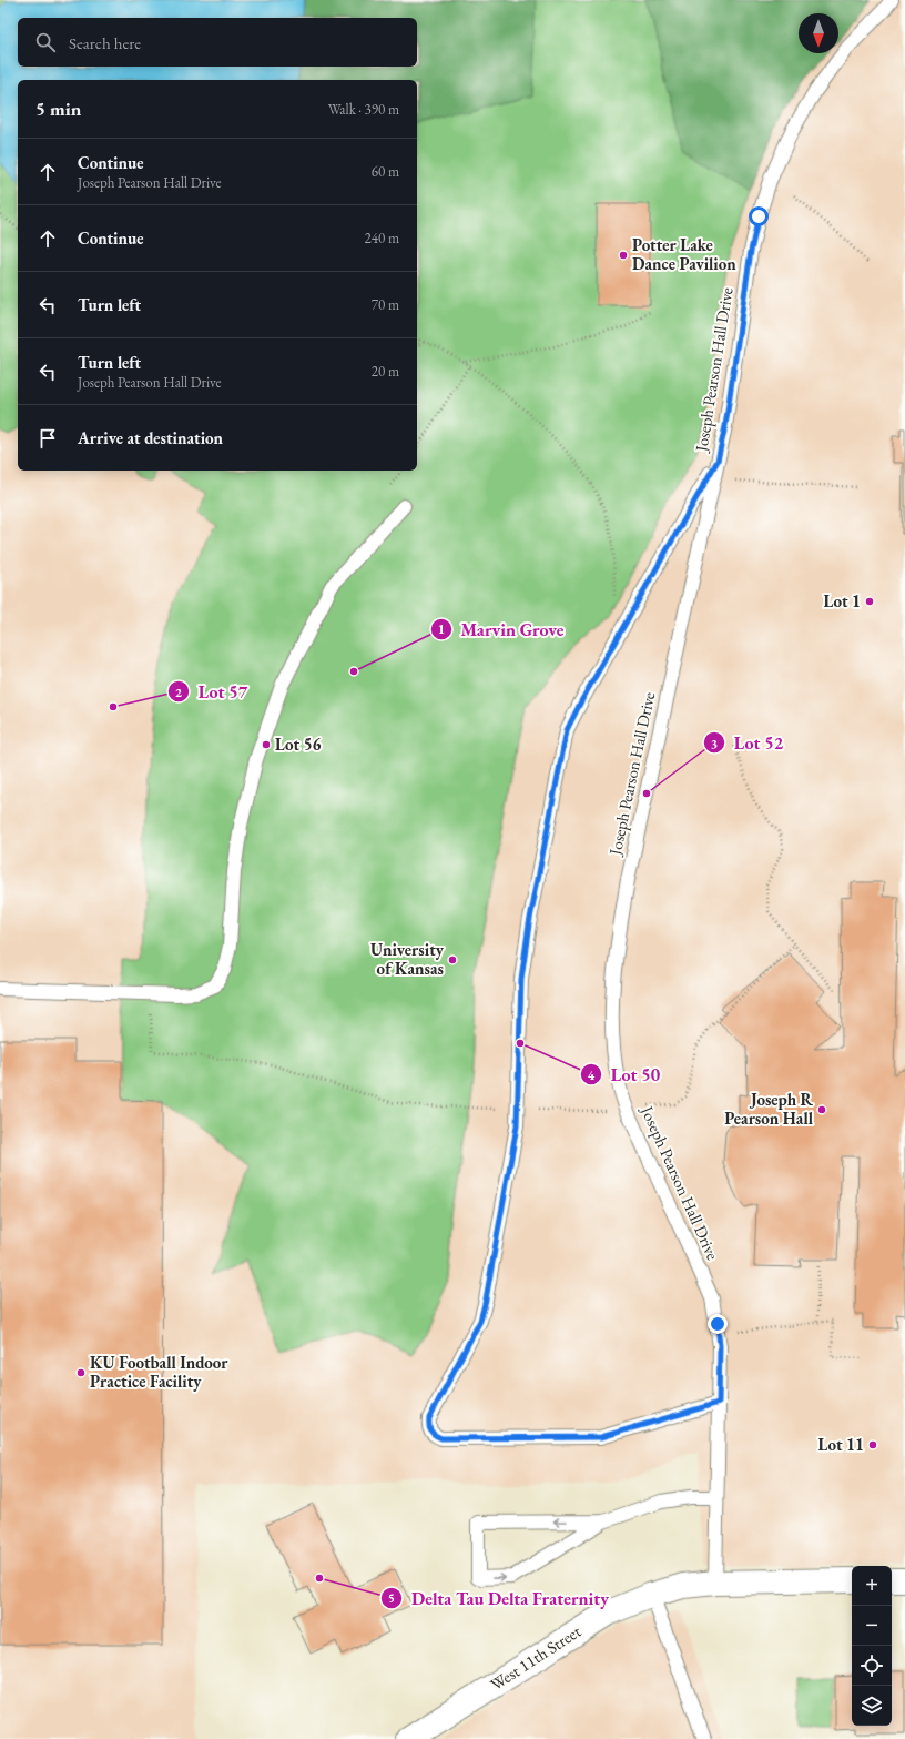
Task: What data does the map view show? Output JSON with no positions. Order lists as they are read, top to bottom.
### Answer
{
  "streets": {
    "street": ["West 11th Street"],
    "lane": ["Joseph Pearson Hall Drive"]
  },
  "crossings": [
    ["Joseph Pearson Hall Drive", "West 11th Street"]
  ],
  "places": [
    "Potter Lake Dance Pavilion",
    "Lot 1",
    "Marvin Grove",
    "Lot 57",
    "Lot 56",
    "Lot 52",
    "University of Kansas",
    "Lot 50",
    "Joseph R Pearson Hall",
    "KU Football Indoor Practice Facility",
    "Lot 11",
    "Delta Tau Delta Fraternity"
  ],
  "north": "bottom",
  "page": {
    "search": "Search here",
    "heading": ["5 min", "Walk · 390 m"],
    "list": [
      ["Continue", "Joseph Pearson Hall Drive", "60 m"],
      ["Continue", "240 m"],
      ["Turn left", "70 m"],
      ["Turn left", "Joseph Pearson Hall Drive", "20 m"],
      "Arrive at destination"
    ],
    "map_buttons": ["+", "−"]
  }
}
